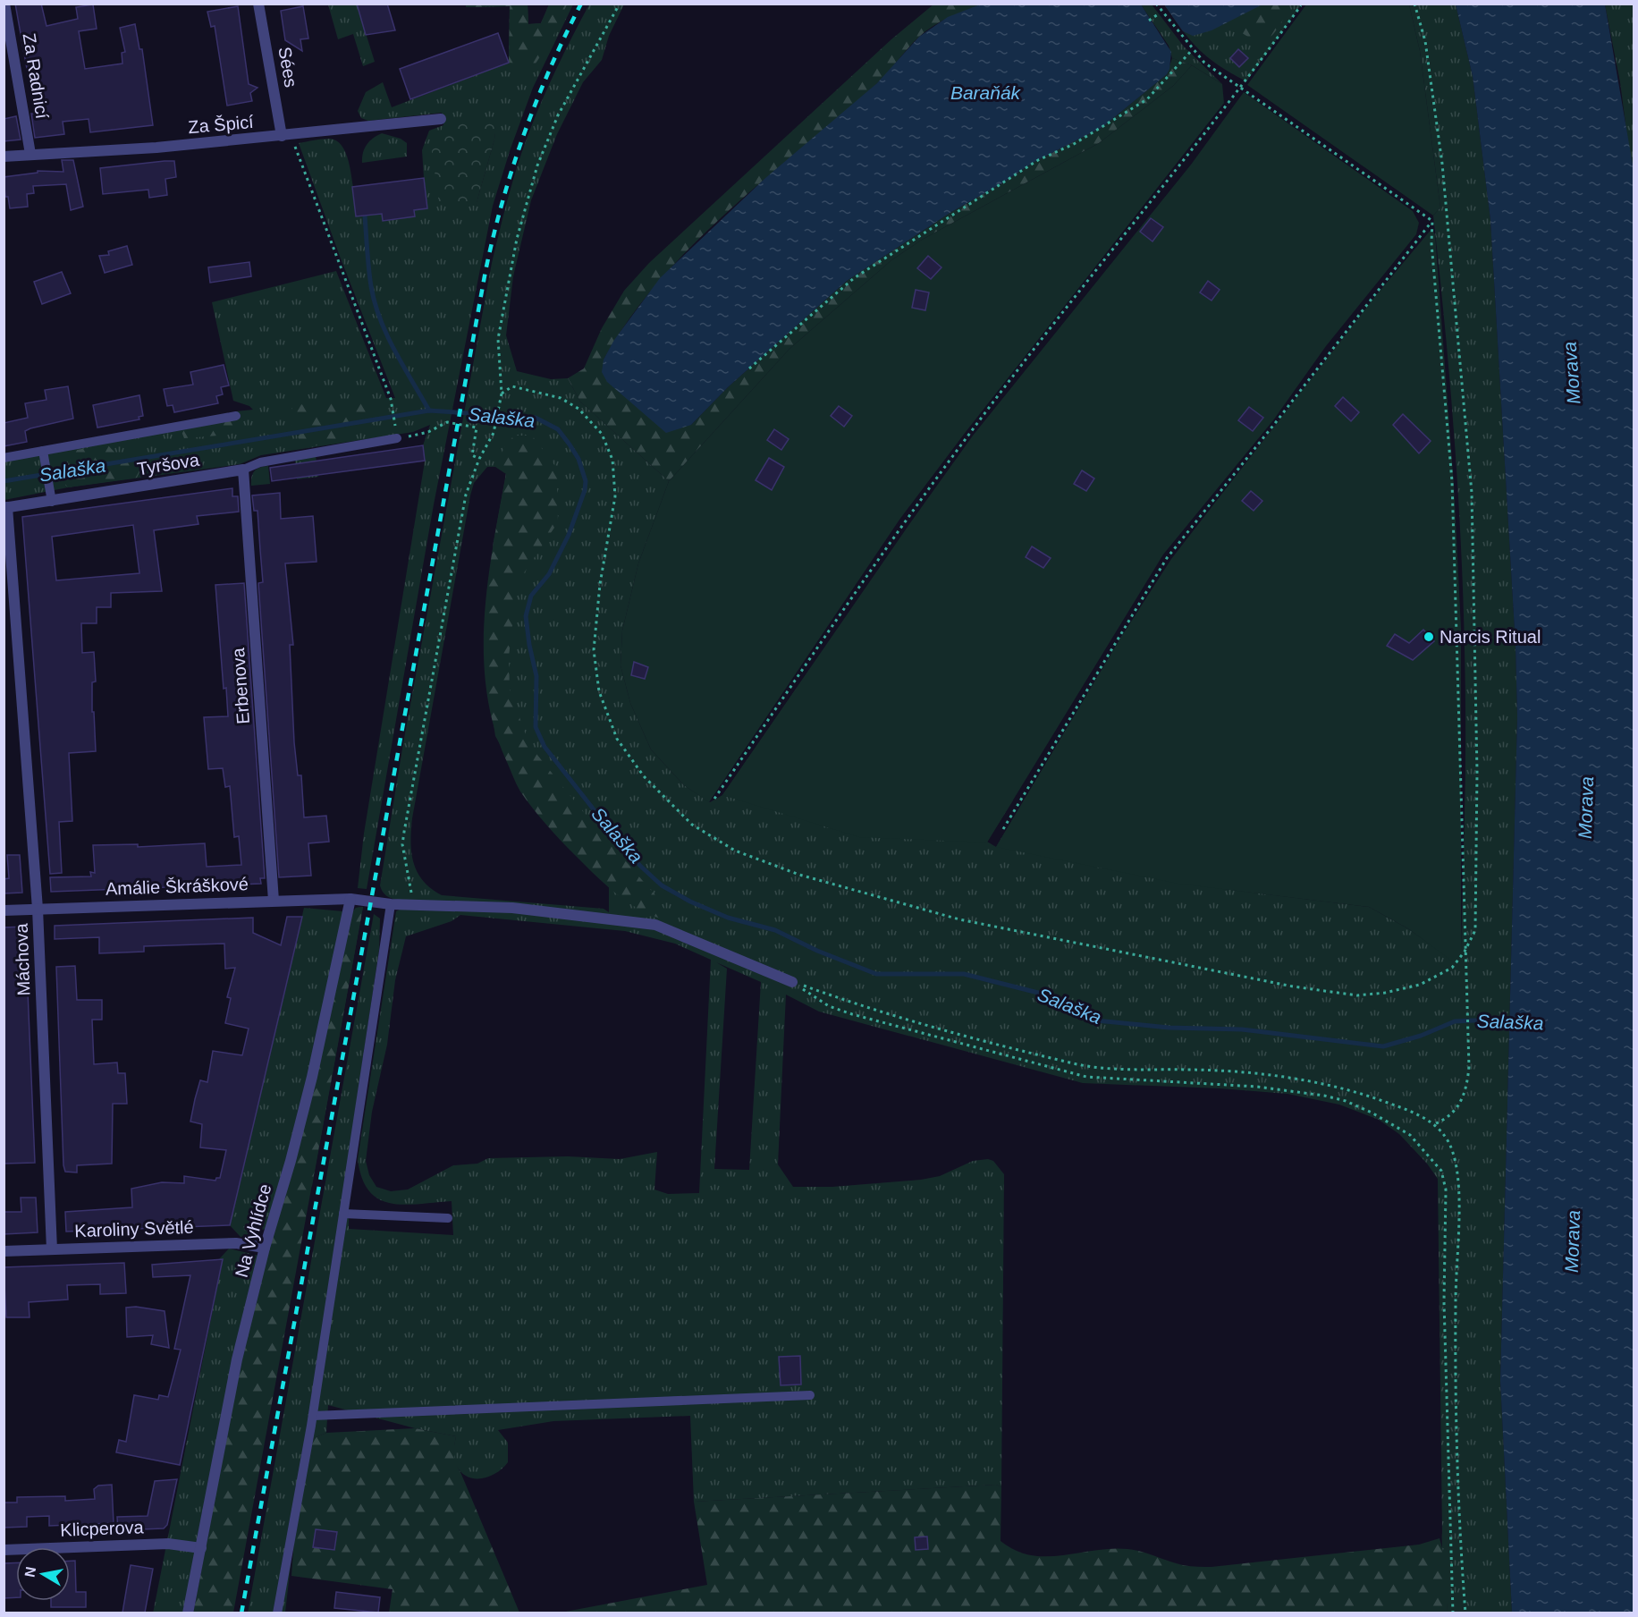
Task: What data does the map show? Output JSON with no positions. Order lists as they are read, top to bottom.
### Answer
{
  "streets": {
    "street": [
      "Sées",
      "Za Radnicí",
      "Za Špicí",
      "Tyršova",
      "Erbenova",
      "Amálie Škráškové",
      "Máchova",
      "Karoliny Světlé",
      "Na Vyhlídce",
      "Klicperova"
    ]
  },
  "crossings": [
    ["Sées", "Za Špicí"],
    ["Za Radnicí", "Za Špicí"],
    ["Tyršova", "Erbenova"],
    ["Tyršova", "Máchova"],
    ["Erbenova", "Amálie Škráškové"],
    ["Amálie Škráškové", "Máchova"],
    ["Amálie Škráškové", "Na Vyhlídce"],
    ["Máchova", "Karoliny Světlé"],
    ["Karoliny Světlé", "Na Vyhlídce"],
    ["Na Vyhlídce", "Klicperova"]
  ],
  "water": ["Baraňák", "Morava", "Salaška"],
  "places": ["Narcis Ritual"],
  "north": "left"
}
